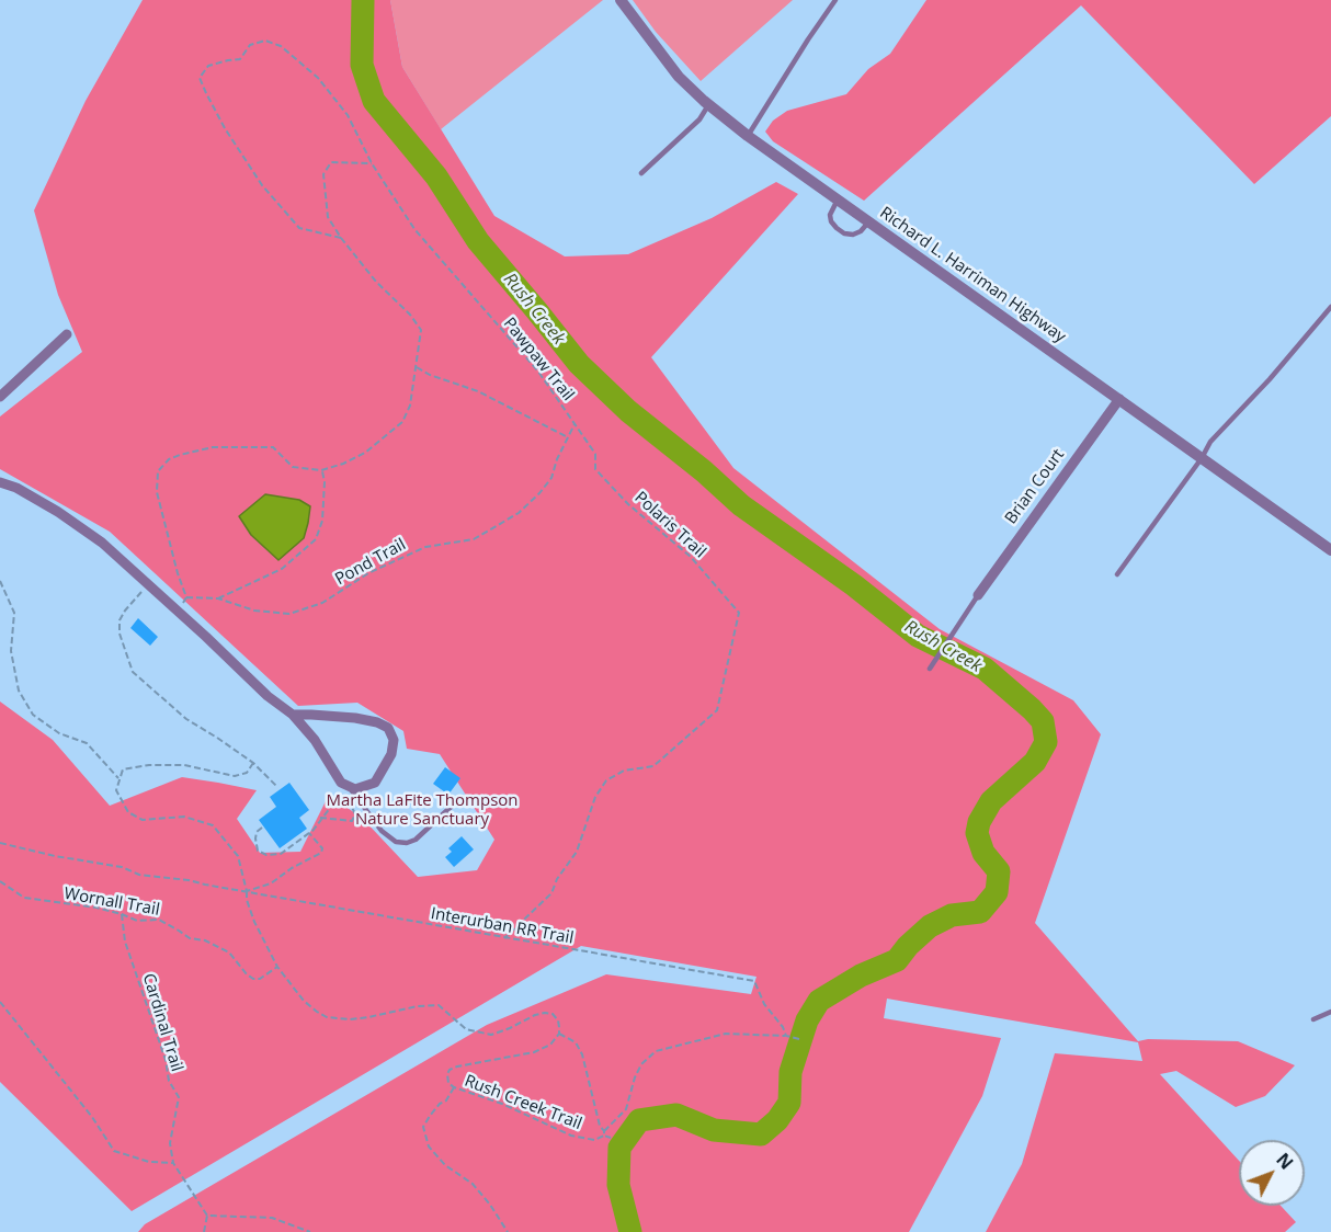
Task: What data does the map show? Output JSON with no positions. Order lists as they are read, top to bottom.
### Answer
{
  "streets": {
    "street": ["Richard L. Harriman Highway", "Brian Court"],
    "path": [
      "Pawpaw Trail",
      "Polaris Trail",
      "Pond Trail",
      "Wornall Trail",
      "Interurban RR Trail",
      "Cardinal Trail",
      "Rush Creek Trail"
    ]
  },
  "crossings": [
    ["Richard L. Harriman Highway", "Brian Court"],
    ["Pawpaw Trail", "Polaris Trail"],
    ["Pawpaw Trail", "Pond Trail"],
    ["Polaris Trail", "Interurban RR Trail"],
    ["Wornall Trail", "Interurban RR Trail"],
    ["Wornall Trail", "Cardinal Trail"],
    ["Wornall Trail", "Rush Creek Trail"]
  ],
  "water": ["Rush Creek"],
  "parks": ["Martha LaFite Thompson Nature Sanctuary"],
  "north": "top right"
}
